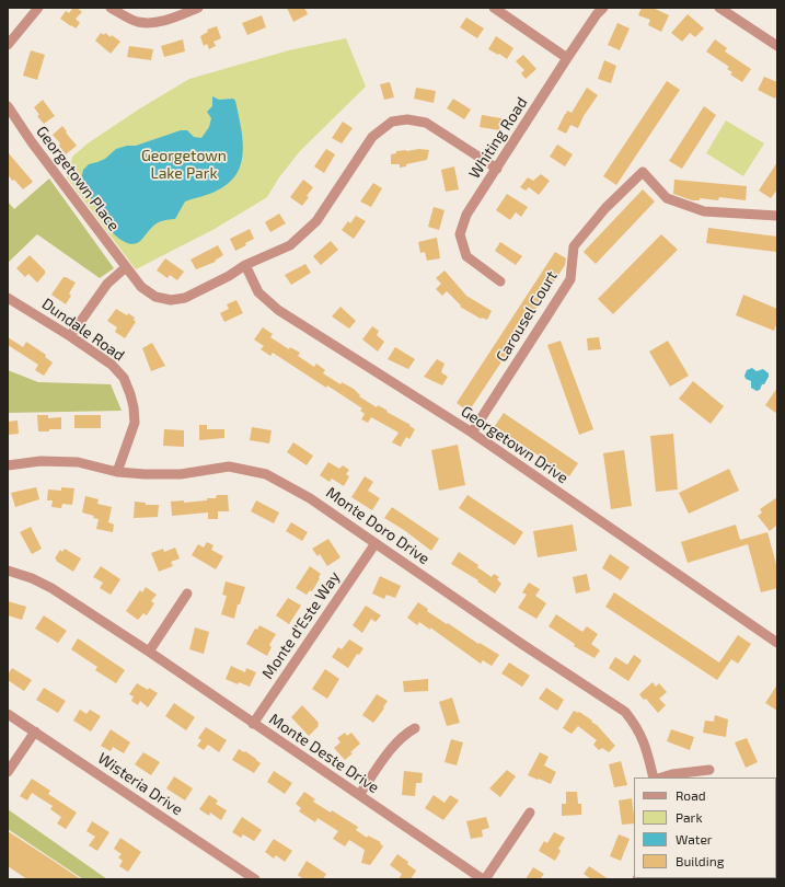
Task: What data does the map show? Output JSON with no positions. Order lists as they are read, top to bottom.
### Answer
{
  "streets": {
    "street": [
      "Whiting Road",
      "Georgetown Place",
      "Carousel Court",
      "Dundale Road",
      "Georgetown Drive",
      "Monte Doro Drive",
      "Monte d'Este Way",
      "Monte Deste Drive",
      "Wisteria Drive"
    ]
  },
  "crossings": [
    ["Whiting Road", "Georgetown Place"],
    ["Georgetown Place", "Georgetown Drive"],
    ["Carousel Court", "Georgetown Drive"],
    ["Dundale Road", "Monte Doro Drive"],
    ["Monte Doro Drive", "Monte d'Este Way"],
    ["Monte d'Este Way", "Monte Deste Drive"]
  ],
  "parks": ["Georgetown Lake Park"],
  "legend": [
    "Road",
    "Park",
    "Water",
    "Building"
  ]
}
